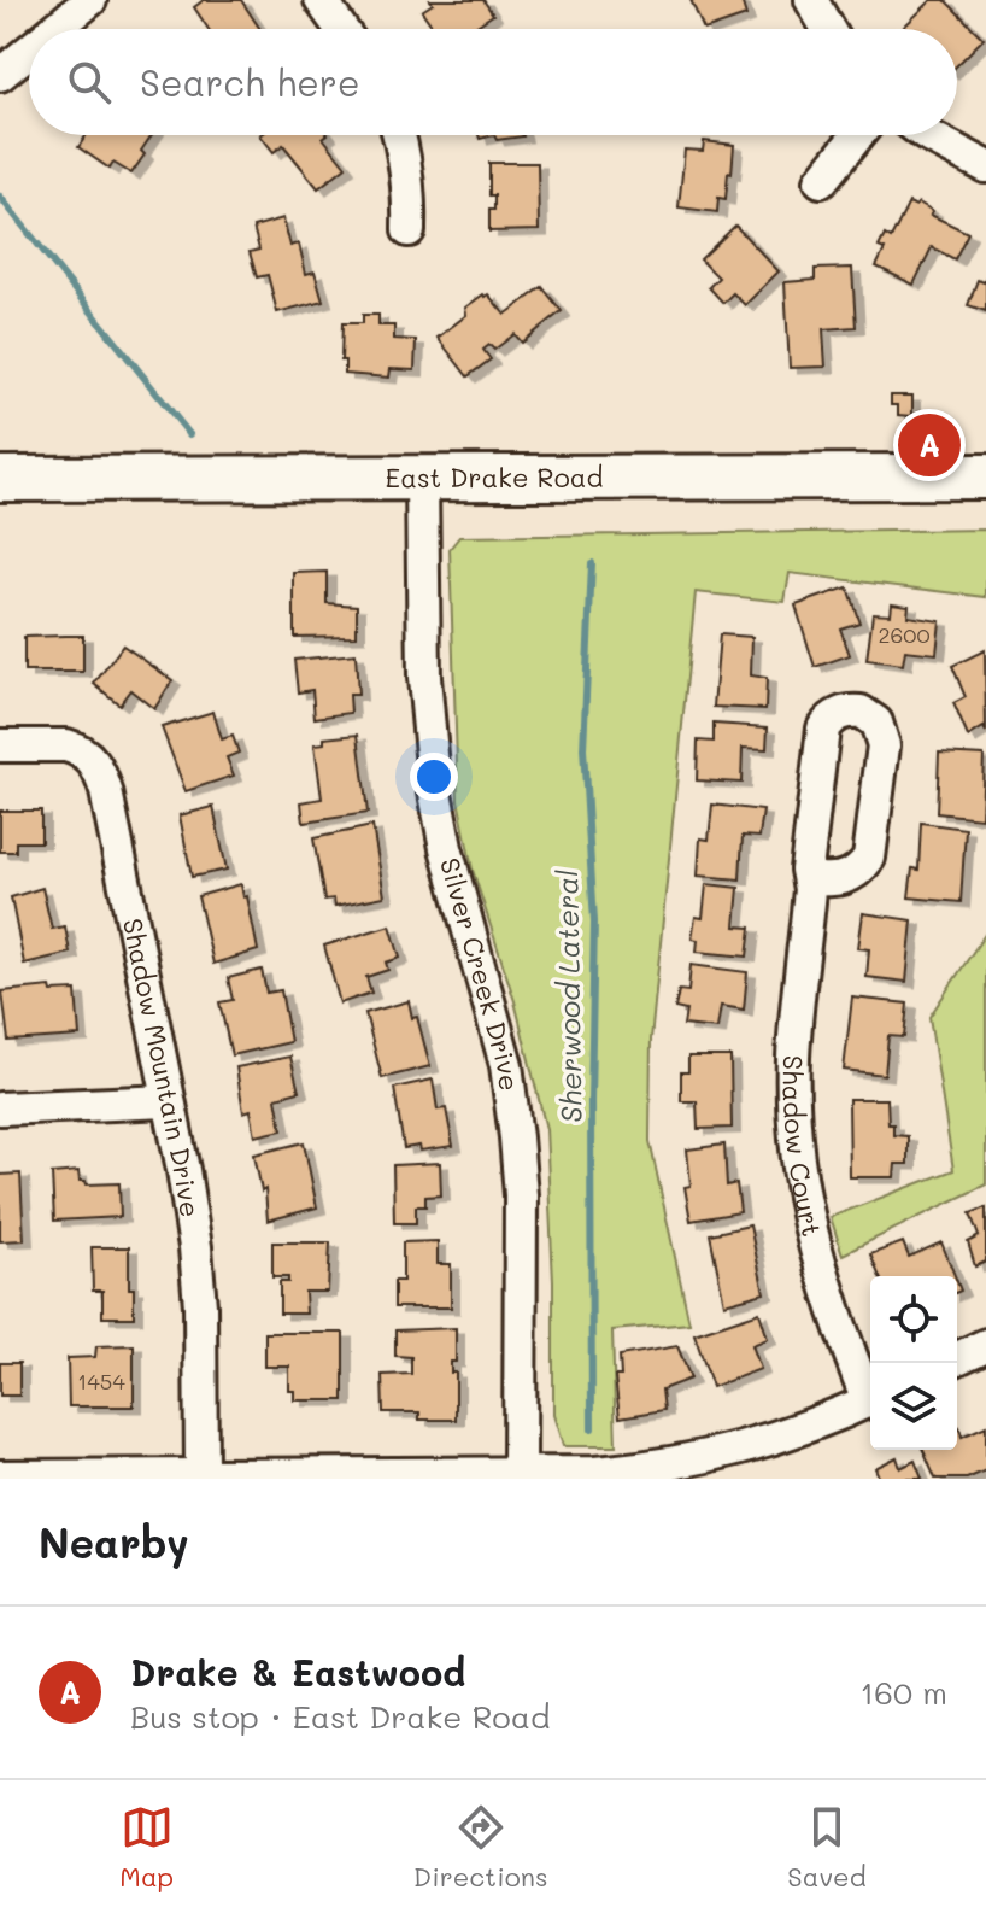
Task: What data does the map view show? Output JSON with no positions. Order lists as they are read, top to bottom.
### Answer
{
  "streets": {
    "main road": ["East Drake Road"],
    "street": ["Silver Creek Drive", "Shadow Mountain Drive", "Shadow Court"]
  },
  "crossings": [
    ["East Drake Road", "Silver Creek Drive"]
  ],
  "water": ["Sherwood Lateral"],
  "house_numbers": ["2600", "1454"],
  "page": {
    "search": "Search here",
    "pins": "A",
    "heading": "Nearby",
    "list": [
      {
        "mark": "A",
        "name": "Drake & Eastwood",
        "note": "Bus stop · East Drake Road",
        "value": "160 m"
      }
    ],
    "nav": ["Map", "Directions", "Saved"]
  }
}
